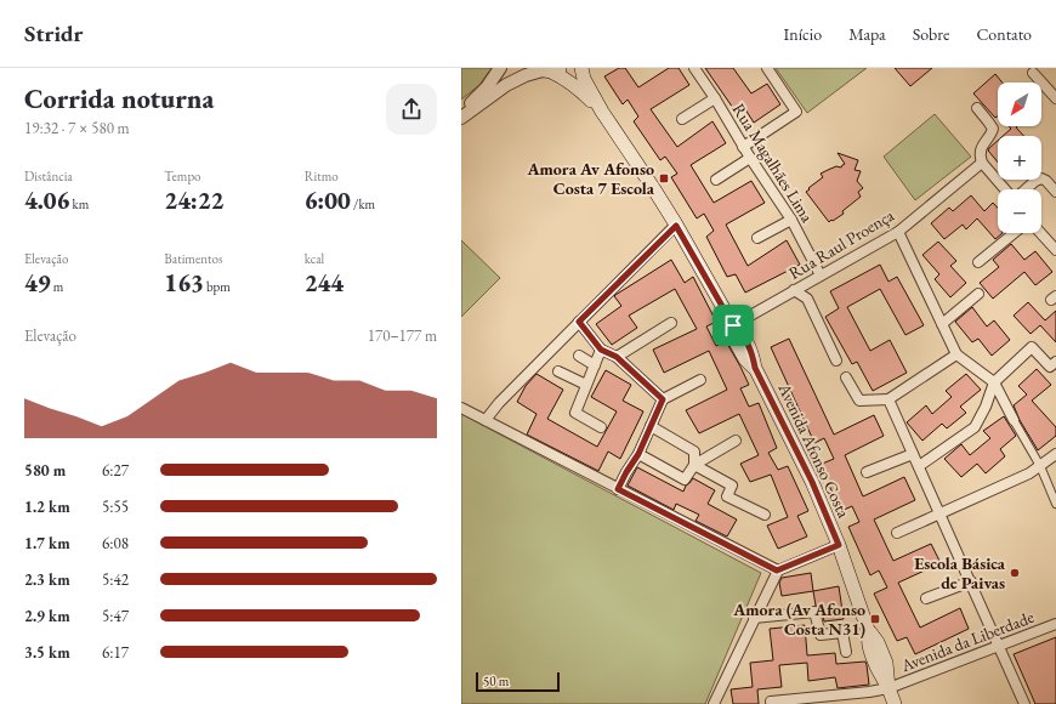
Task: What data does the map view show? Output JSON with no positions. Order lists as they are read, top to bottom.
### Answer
{
  "streets": {
    "main road": ["Avenida Afonso Costa"],
    "street": ["Rua Magalhães Lima", "Rua Raul Proença", "Avenida da Liberdade"]
  },
  "crossings": [
    ["Rua Magalhães Lima", "Rua Raul Proença"],
    ["Rua Raul Proença", "Avenida Afonso Costa"],
    ["Avenida Afonso Costa", "Avenida da Liberdade"]
  ],
  "places": {
    "transit": ["Amora Av Afonso Costa 7 Escola", "Amora (Av Afonso Costa N31)"],
    "other": ["Escola Básica de Paivas"]
  },
  "scale_bar": "50 m",
  "north": "bottom left",
  "page": {
    "header": "Stridr",
    "nav": [
      "Início",
      "Mapa",
      "Sobre",
      "Contato"
    ],
    "heading": ["Corrida noturna", "19:32 · 7 × 580 m"],
    "map_buttons": ["+", "−"],
    "stats": [
      ["Distância", "4.06 km"],
      ["Tempo", "24:22"],
      ["Ritmo", "6:00 /km"],
      ["Elevação", "49 m"],
      ["Batimentos", "163 bpm"],
      ["kcal", "244"]
    ],
    "chart": ["Elevação", "170–177 m"],
    "list": [
      {
        "name": "580 m",
        "note": "6:27"
      },
      {
        "name": "1.2 km",
        "note": "5:55"
      },
      {
        "name": "1.7 km",
        "note": "6:08"
      },
      {
        "name": "2.3 km",
        "note": "5:42"
      },
      {
        "name": "2.9 km",
        "note": "5:47"
      },
      {
        "name": "3.5 km",
        "note": "6:17"
      }
    ],
    "scale": "50 m"
  }
}
